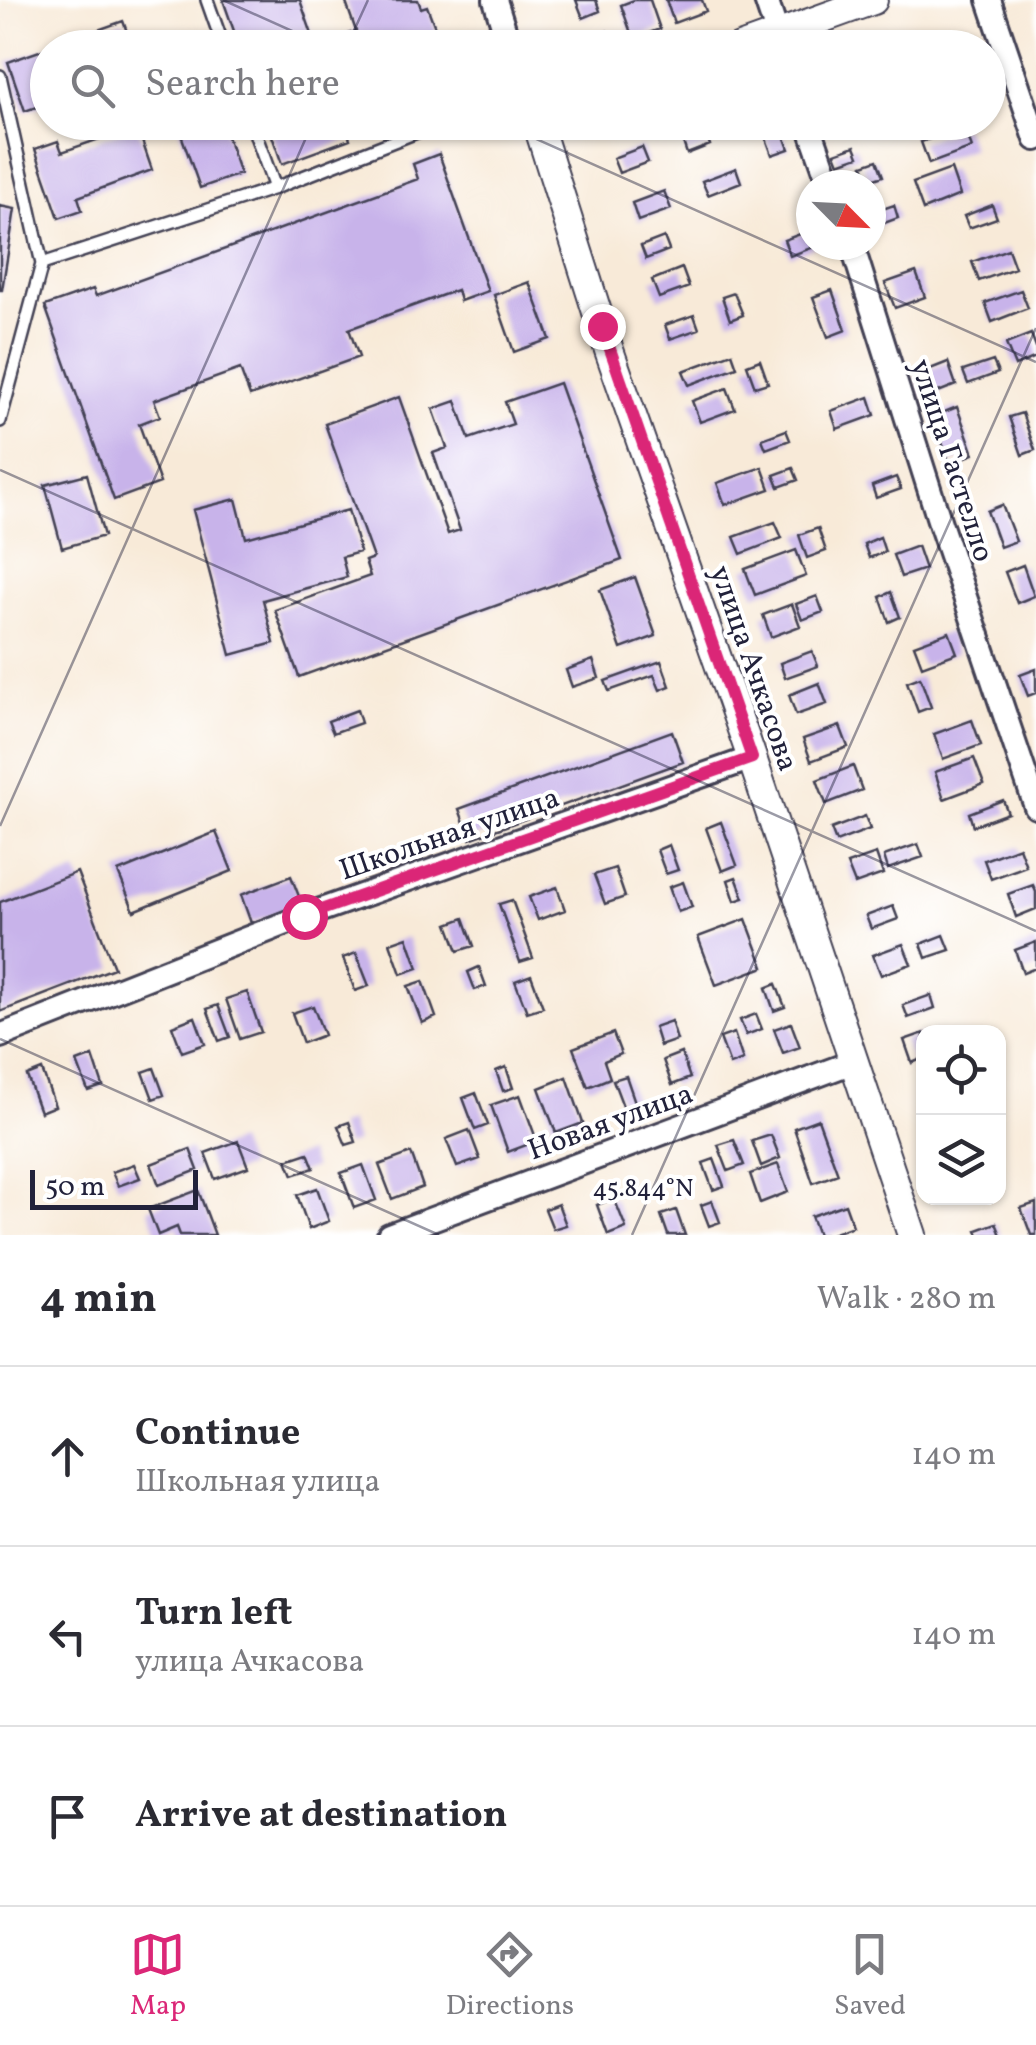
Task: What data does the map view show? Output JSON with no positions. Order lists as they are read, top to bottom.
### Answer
{
  "streets": {
    "street": [
      "улица Гастелло",
      "улица Ачкасова",
      "Школьная улица",
      "Новая улица"
    ]
  },
  "crossings": [
    ["улица Ачкасова", "Школьная улица"],
    ["улица Ачкасова", "Новая улица"]
  ],
  "scale_bar": "50 m",
  "north": "bottom right",
  "page": {
    "search": "Search here",
    "scale": "50 m",
    "heading": ["4 min", "Walk · 280 m"],
    "list": [
      ["Continue", "Школьная улица", "140 m"],
      ["Turn left", "улица Ачкасова", "140 m"],
      "Arrive at destination"
    ],
    "nav": ["Map", "Directions", "Saved"]
  },
  "coordinates": ["45.844°N"]
}
